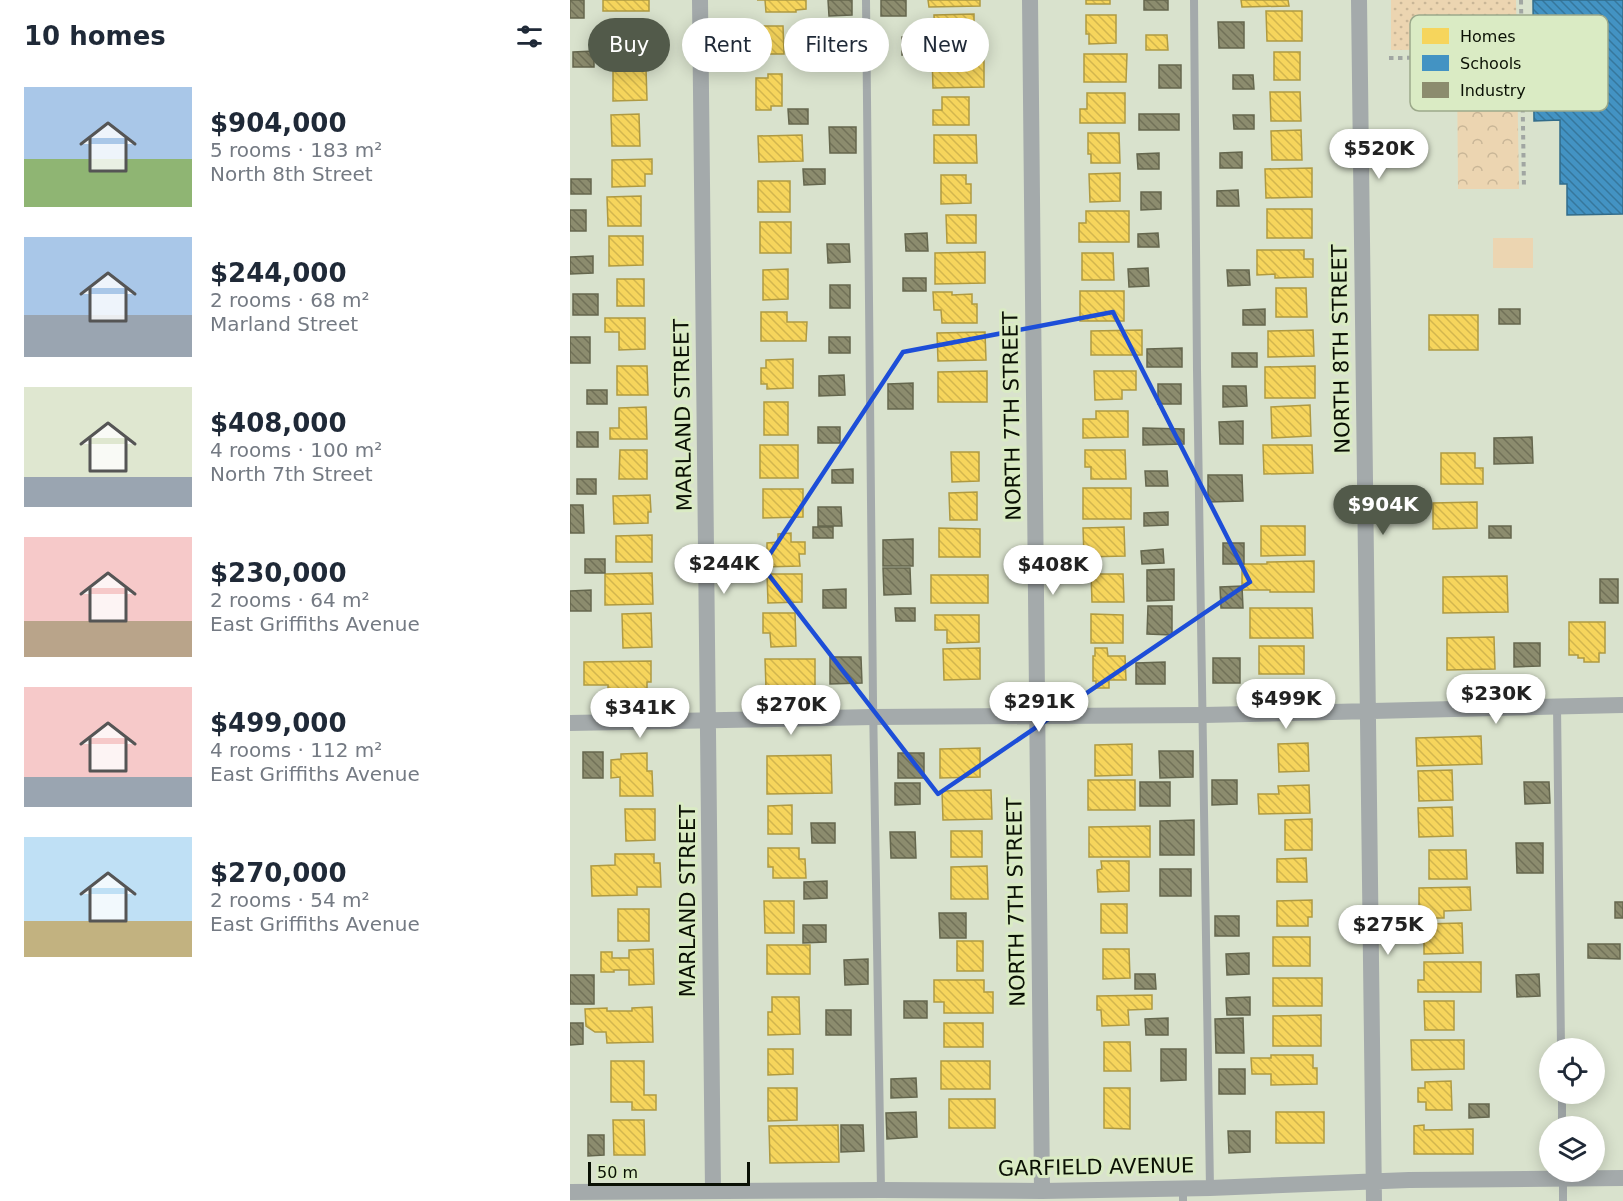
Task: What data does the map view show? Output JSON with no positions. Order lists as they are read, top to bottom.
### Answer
{
  "streets": {
    "street": [
      "NORTH 8TH STREET",
      "MARLAND STREET",
      "NORTH 7TH STREET",
      "GARFIELD AVENUE"
    ]
  },
  "crossings": [
    ["NORTH 8TH STREET", "GARFIELD AVENUE"],
    ["MARLAND STREET", "GARFIELD AVENUE"],
    ["NORTH 7TH STREET", "GARFIELD AVENUE"]
  ],
  "legend": ["Homes", "Schools", "Industry"],
  "scale_bar": "50 m",
  "page": {
    "heading": "10 homes",
    "chip": [
      "Buy",
      "Rent",
      "Filters",
      "New"
    ],
    "list": [
      {
        "name": "$904,000",
        "note": "5 rooms · 183 m² · North 8th Street"
      },
      {
        "name": "$244,000",
        "note": "2 rooms · 68 m² · Marland Street"
      },
      {
        "name": "$408,000",
        "note": "4 rooms · 100 m² · North 7th Street"
      },
      {
        "name": "$230,000",
        "note": "2 rooms · 64 m² · East Griffiths Avenue"
      },
      {
        "name": "$499,000",
        "note": "4 rooms · 112 m² · East Griffiths Avenue"
      },
      {
        "name": "$270,000",
        "note": "2 rooms · 54 m² · East Griffiths Avenue"
      }
    ],
    "price": [
      "$520K",
      "$904K",
      "$244K",
      "$408K",
      "$230K",
      "$499K",
      "$291K",
      "$270K",
      "$341K",
      "$275K"
    ],
    "scale": "50 m"
  }
}
